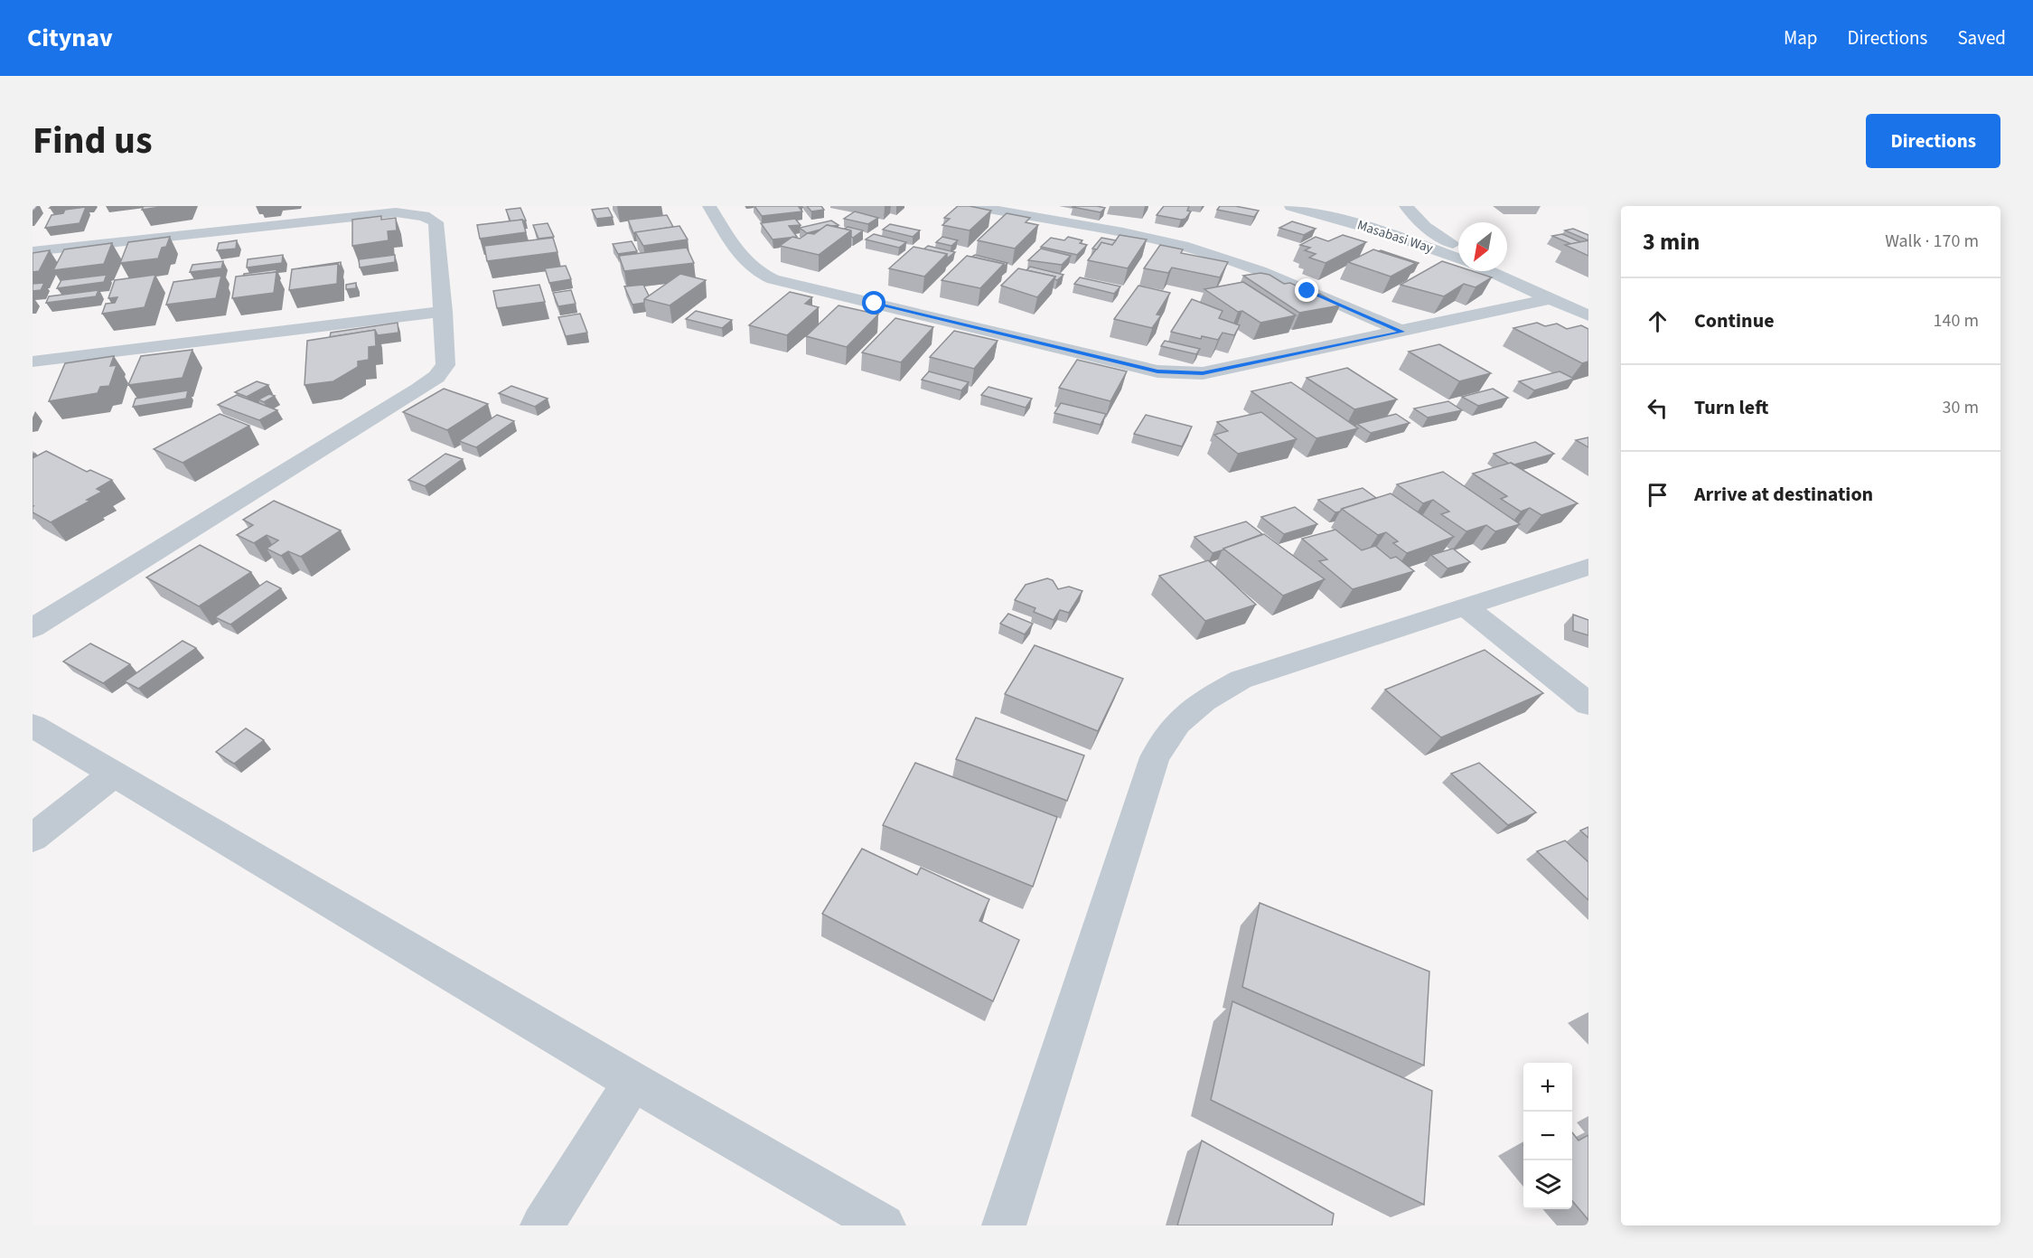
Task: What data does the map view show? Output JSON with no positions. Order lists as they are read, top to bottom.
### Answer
{
  "streets": {
    "street": ["Masabasi Way"]
  },
  "north": "bottom left",
  "page": {
    "header": "Citynav",
    "nav": ["Map", "Directions", "Saved"],
    "title": "Find us",
    "buttons": "Directions",
    "heading": ["3 min", "Walk · 170 m"],
    "list": [
      ["Continue", "140 m"],
      ["Turn left", "30 m"],
      "Arrive at destination"
    ],
    "map_buttons": ["+", "−"]
  }
}
